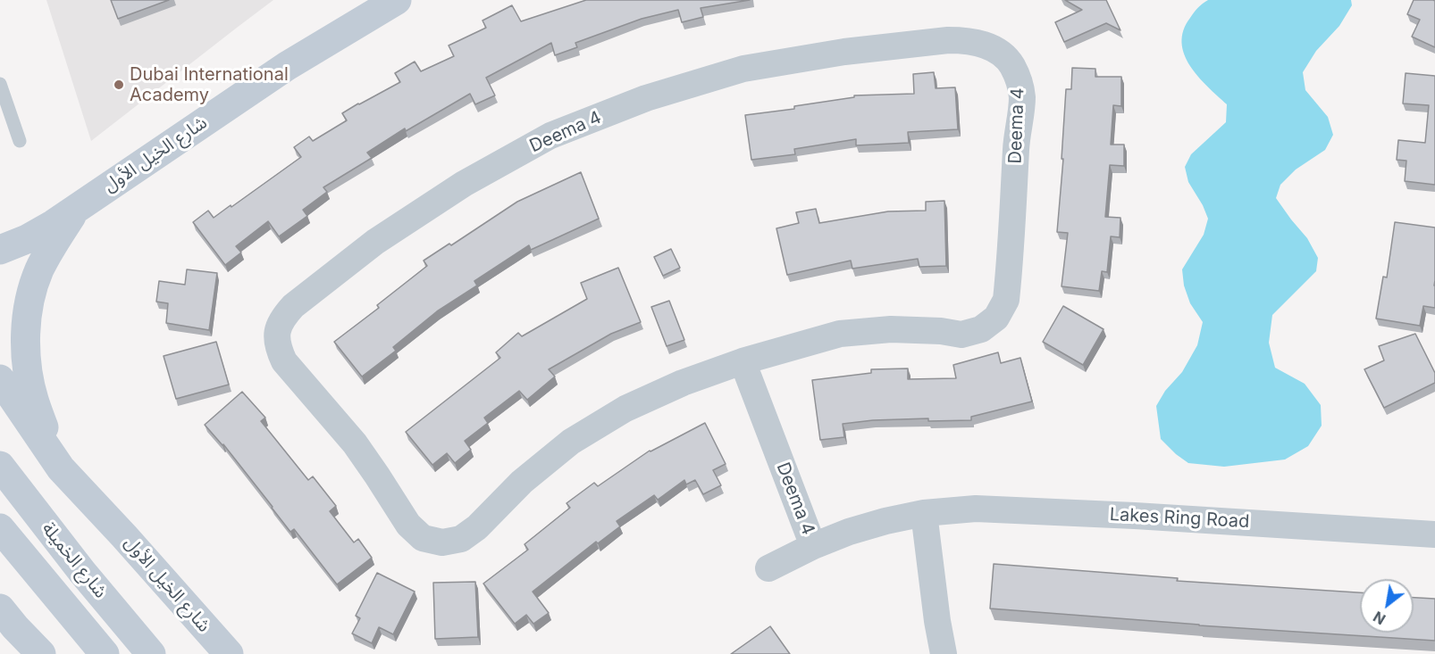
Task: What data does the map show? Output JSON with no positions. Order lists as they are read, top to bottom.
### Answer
{
  "streets": {
    "main road": ["شارع الخيل الأول", "شارع الخميلة"],
    "street": ["Deema 4", "Lakes Ring Road"]
  },
  "crossings": [
    ["Deema 4", "Lakes Ring Road"]
  ],
  "places": ["Dubai International Academy"],
  "north": "bottom left"
}
